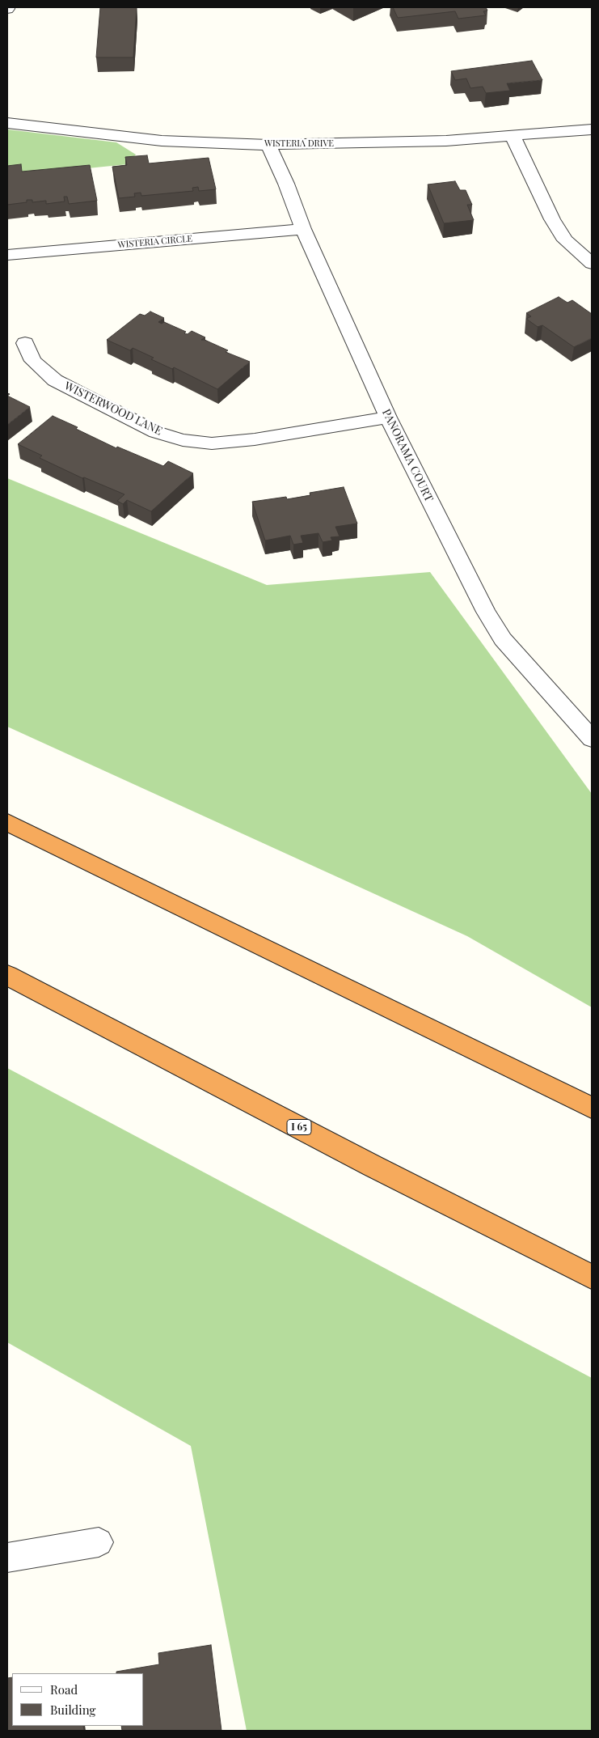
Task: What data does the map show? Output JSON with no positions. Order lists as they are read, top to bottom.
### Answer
{
  "streets": {
    "highway": ["I 65"],
    "street": [
      "WISTERIA DRIVE",
      "WISTERIA CIRCLE",
      "WISTERWOOD LANE",
      "PANORAMA COURT"
    ]
  },
  "crossings": [
    ["WISTERIA DRIVE", "PANORAMA COURT"],
    ["WISTERIA CIRCLE", "PANORAMA COURT"],
    ["WISTERWOOD LANE", "PANORAMA COURT"]
  ],
  "legend": ["Road", "Building"]
}
